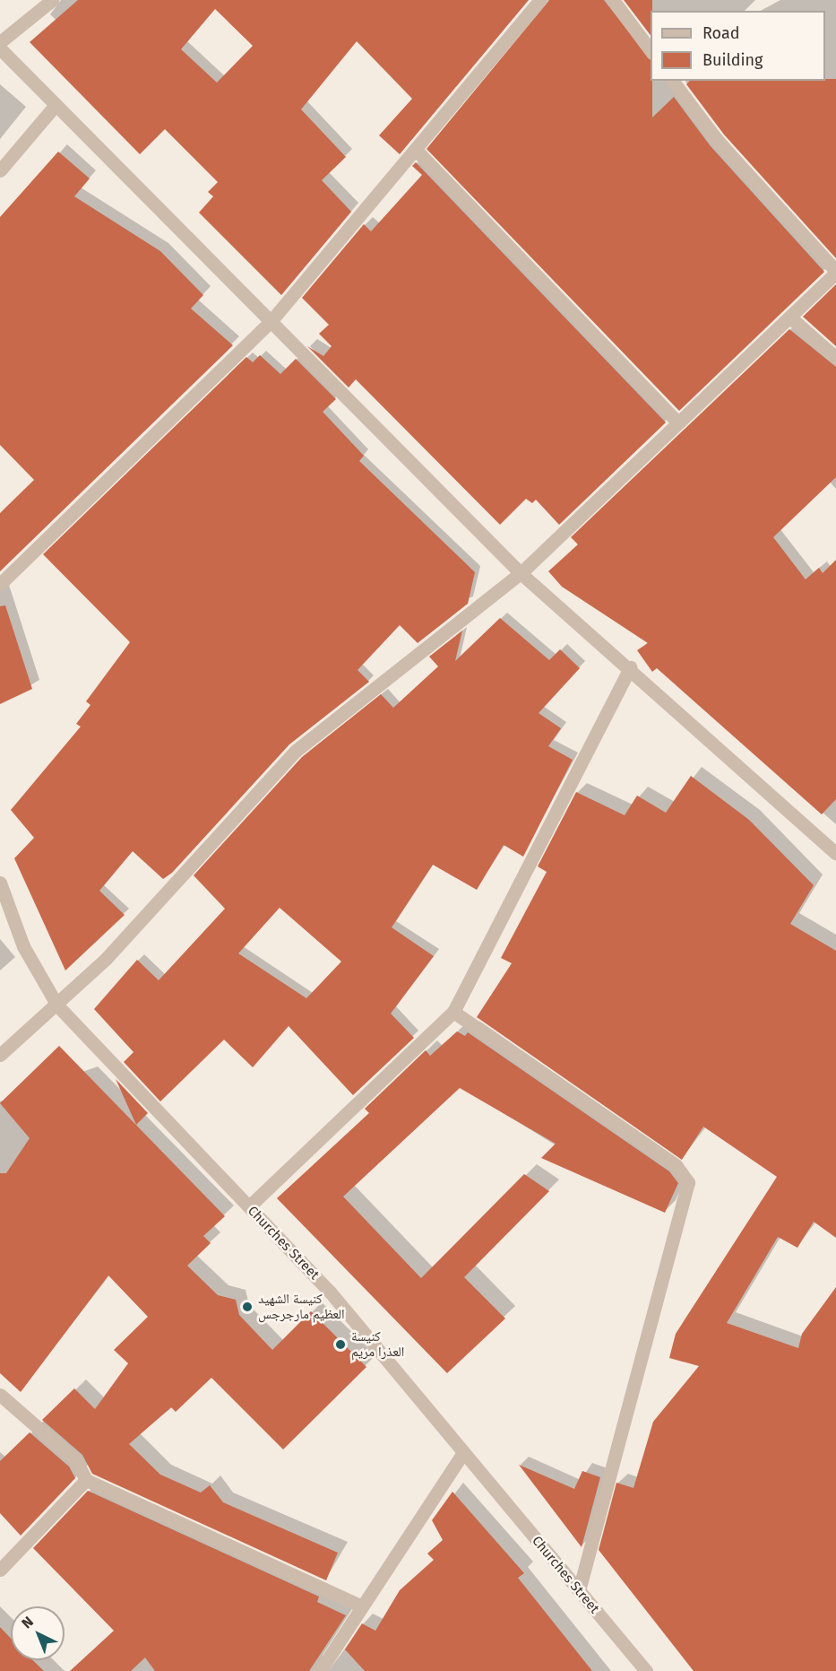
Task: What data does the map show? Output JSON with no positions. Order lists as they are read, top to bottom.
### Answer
{
  "streets": {
    "street": ["Churches Street"]
  },
  "places": ["كنيسة الشهيد العظيم مارجرجس", "كنيسة العذرا مريم"],
  "legend": ["Road", "Building"],
  "north": "top left"
}
